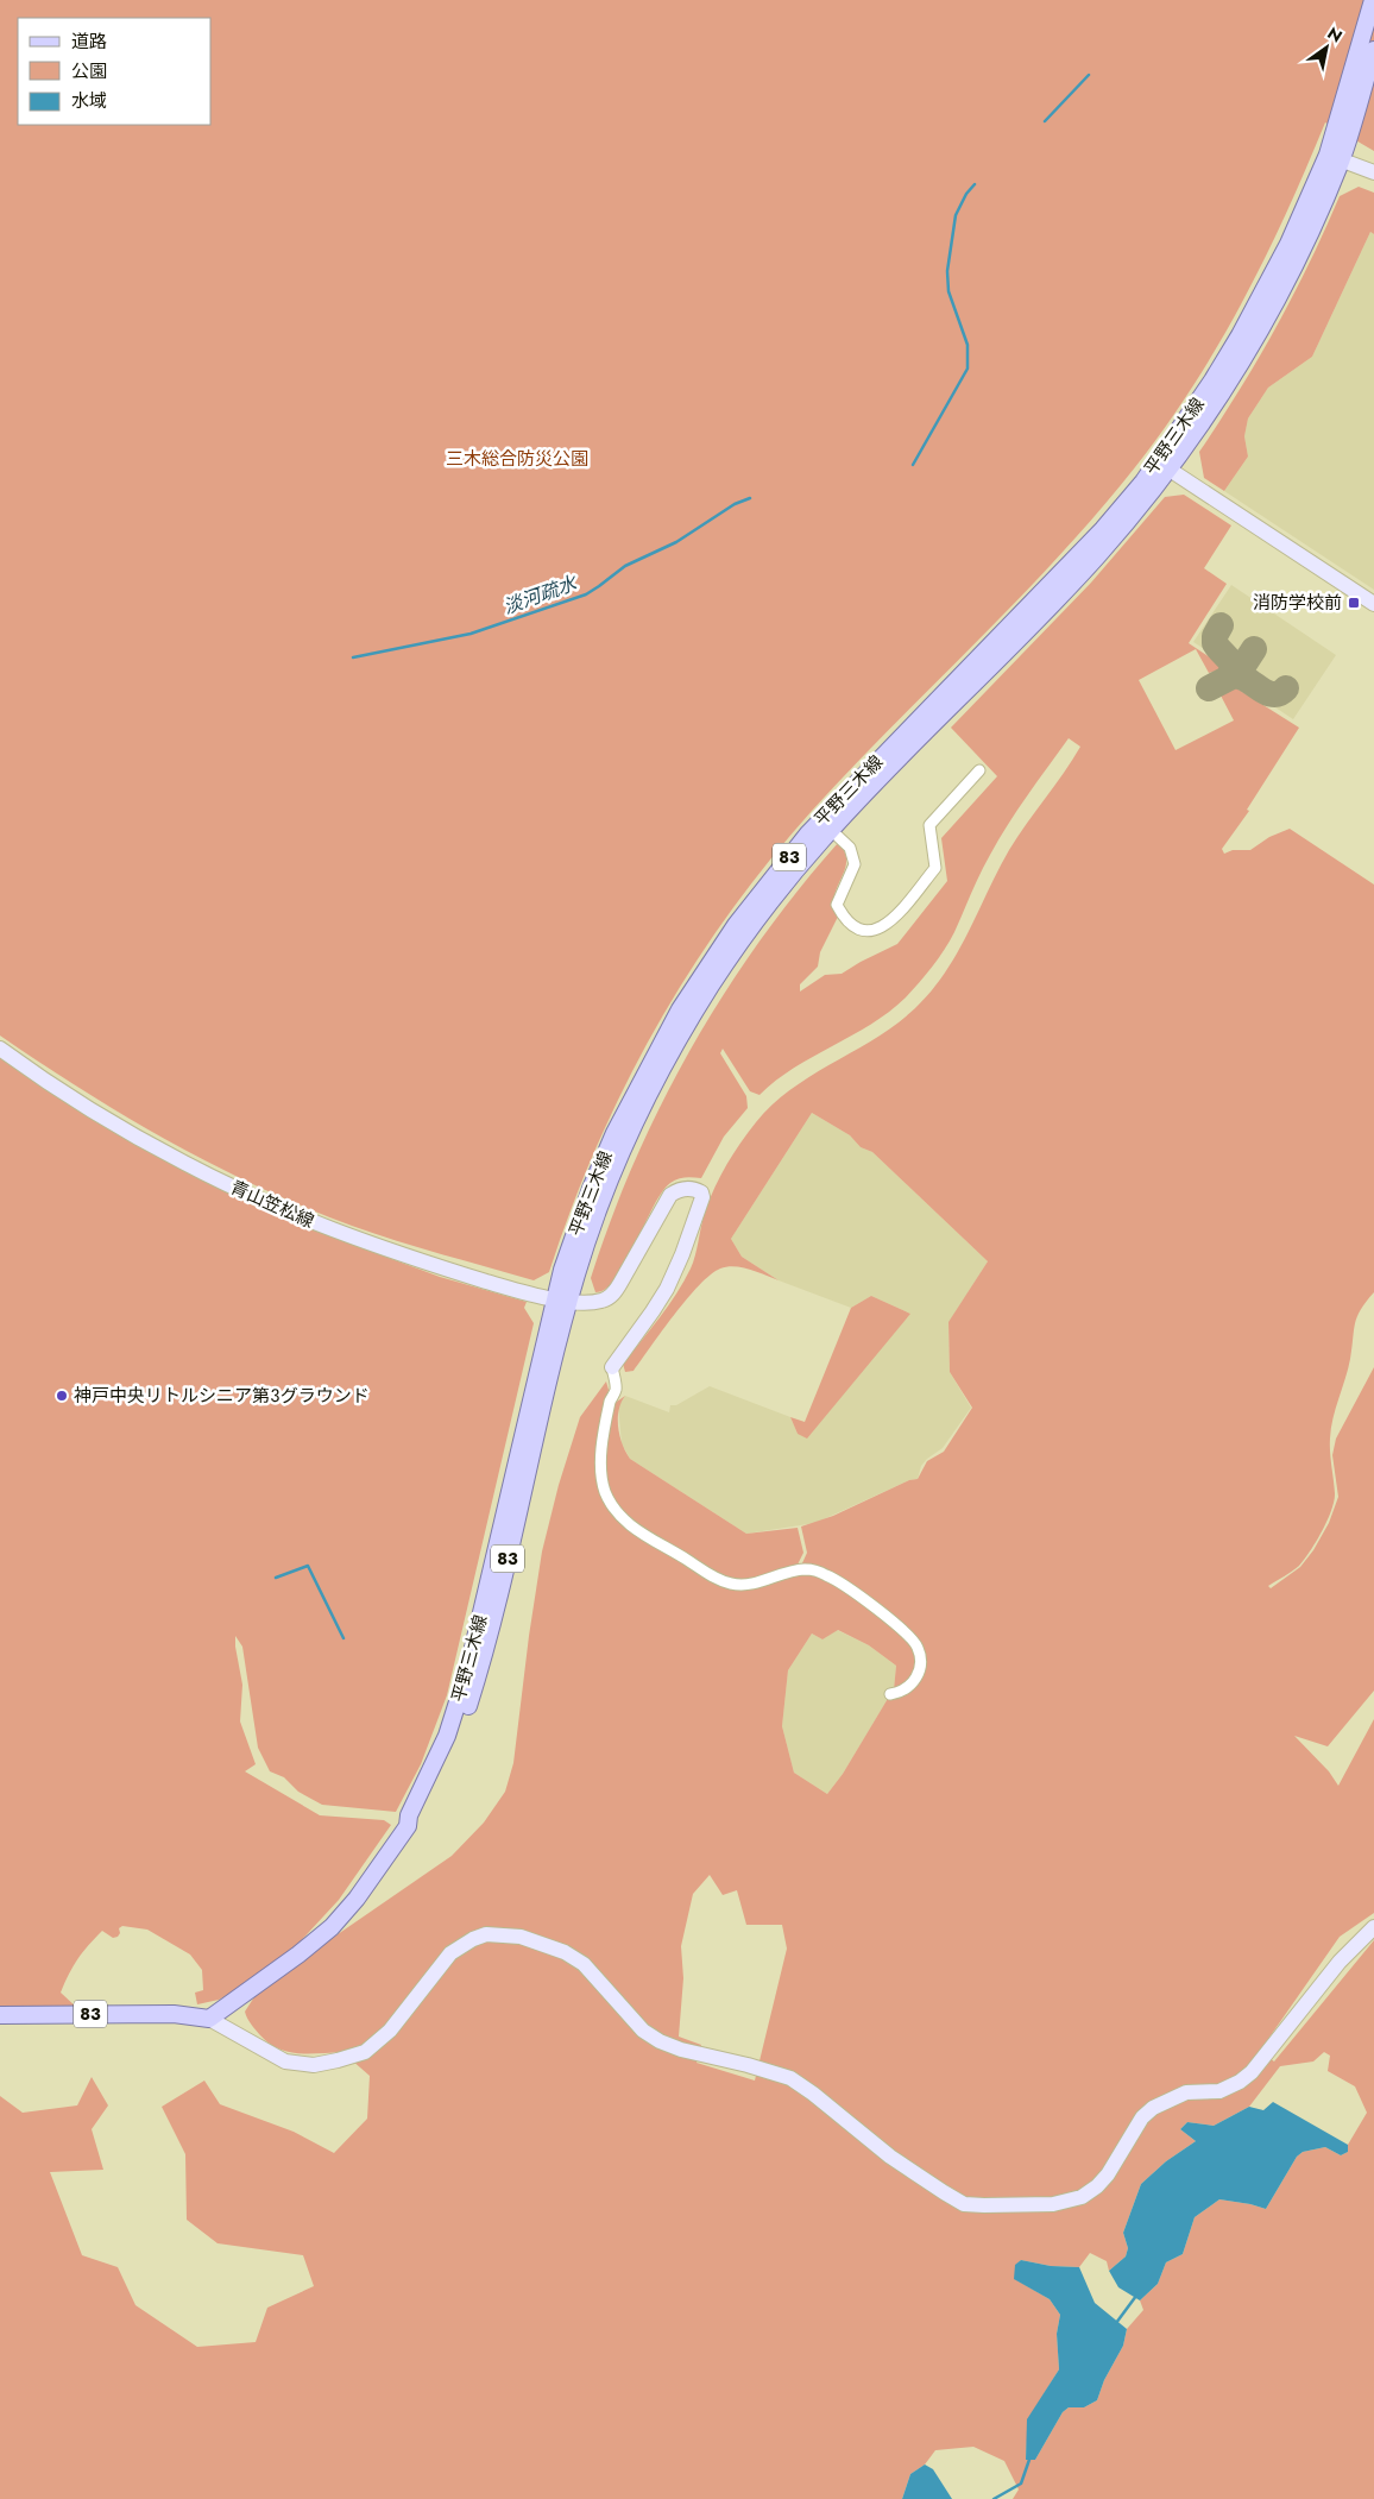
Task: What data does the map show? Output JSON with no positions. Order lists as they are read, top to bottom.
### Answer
{
  "streets": {
    "main road": ["平野三木線", "83"],
    "street": ["青山笠松線"]
  },
  "crossings": [
    ["平野三木線", "83"],
    ["平野三木線", "青山笠松線"]
  ],
  "water": ["淡河疏水"],
  "parks": ["三木総合防災公園"],
  "places": {
    "transit": ["消防学校前"],
    "other": ["神戸中央リトルシニア第３グラウンド"]
  },
  "legend": ["道路", "公園", "水域"],
  "north": "top right"
}
